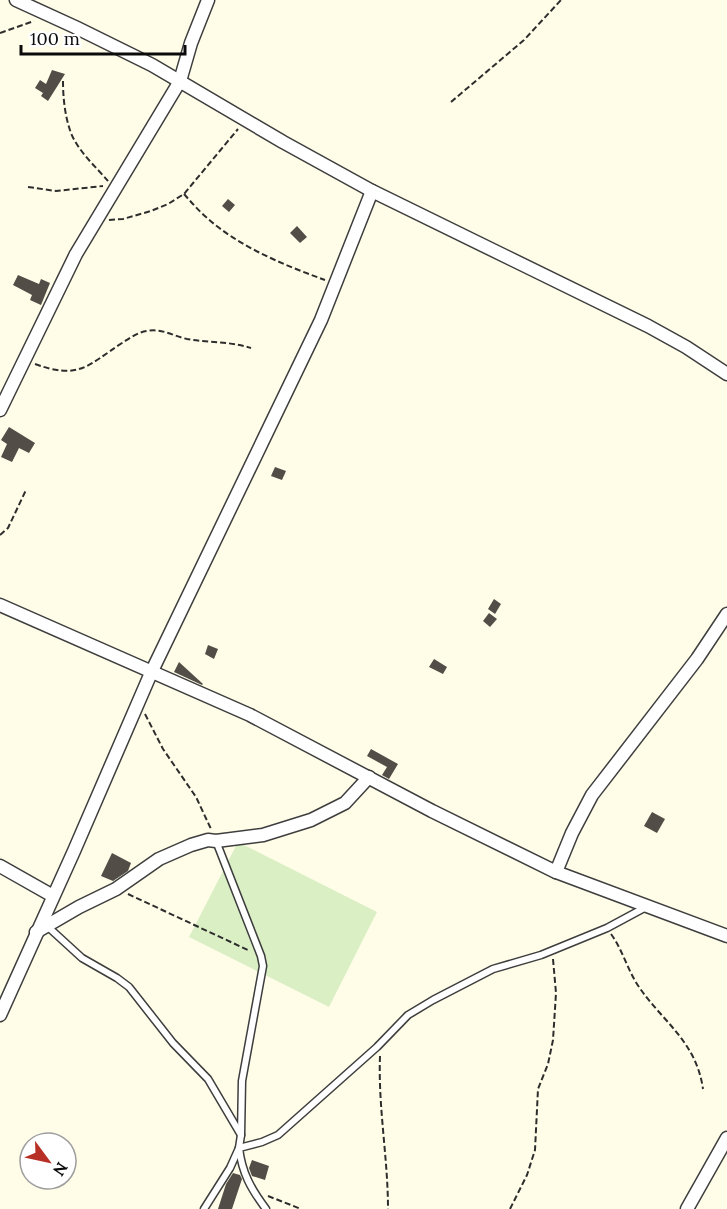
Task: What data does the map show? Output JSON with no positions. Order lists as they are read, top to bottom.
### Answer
{
  "scale_bar": "100 m",
  "north": "bottom right"
}
